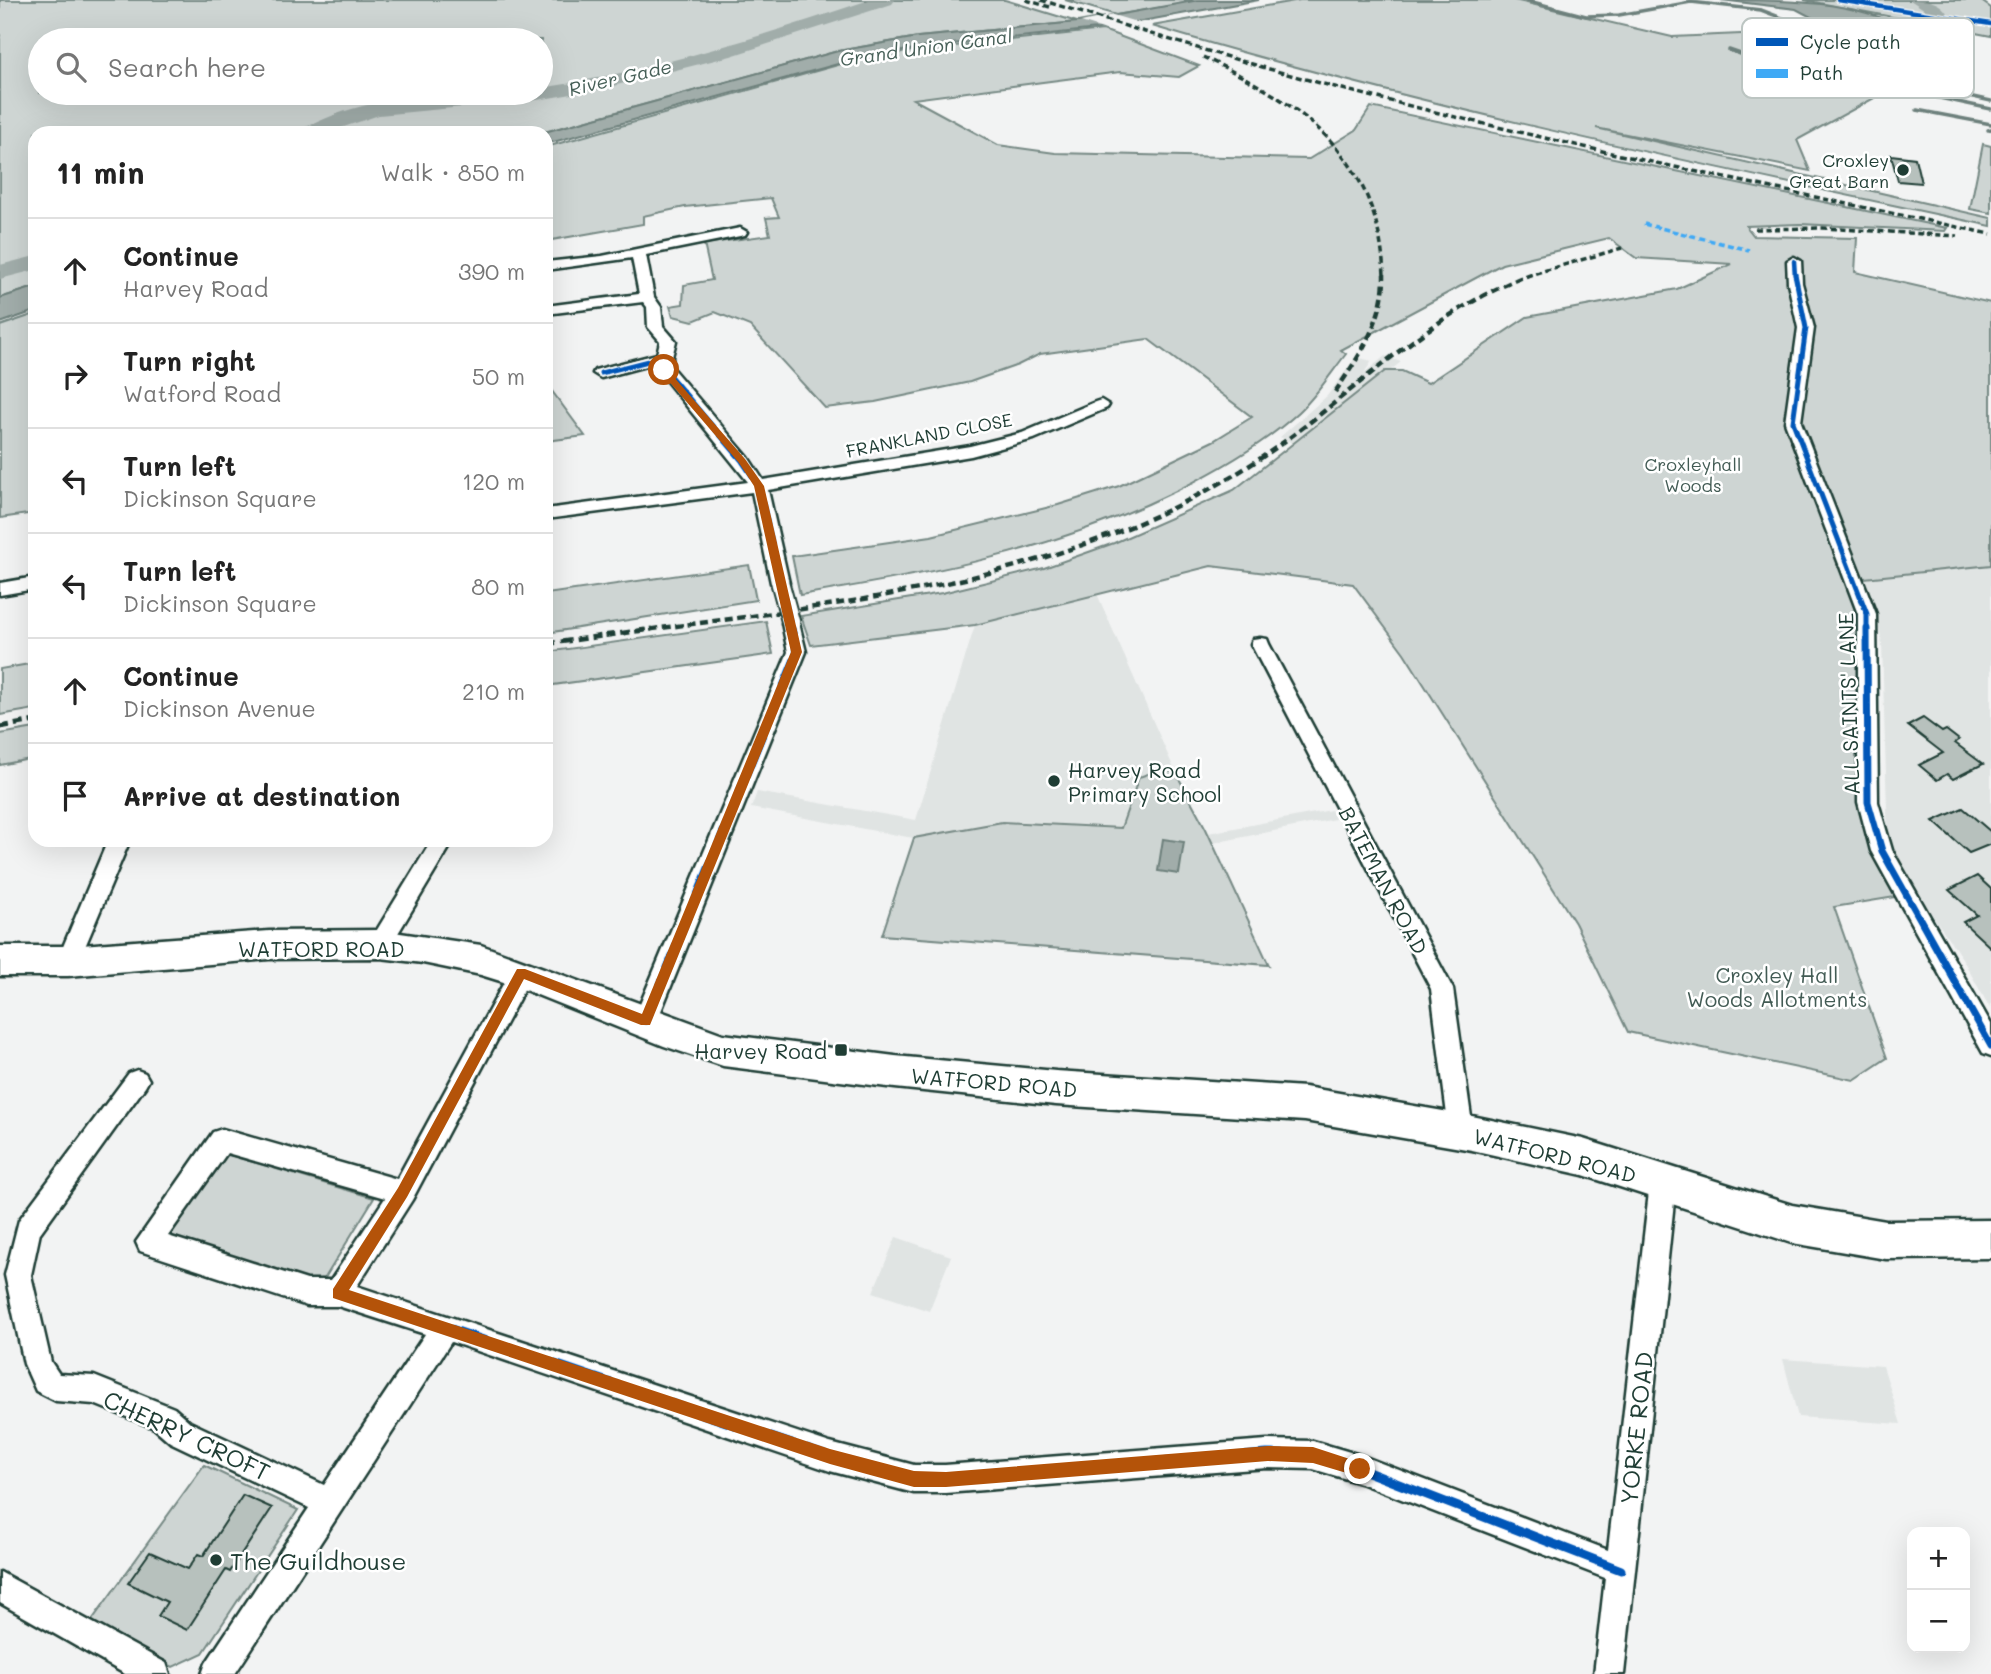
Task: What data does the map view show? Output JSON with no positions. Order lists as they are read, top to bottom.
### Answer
{
  "streets": {
    "main road": ["WATFORD ROAD"],
    "street": [
      "FRANKLAND CLOSE",
      "ALL SAINTS' LANE",
      "BATEMAN ROAD",
      "YORKE ROAD",
      "CHERRY CROFT"
    ]
  },
  "crossings": [
    ["BATEMAN ROAD", "WATFORD ROAD"],
    ["WATFORD ROAD", "YORKE ROAD"]
  ],
  "water": ["Grand Union Canal", "River Gade"],
  "parks": ["Croxleyhall Woods", "Croxley Hall Woods Allotments"],
  "places": {
    "other": ["Croxley Great Barn", "Harvey Road Primary School", "The Guildhouse"],
    "transit": ["Harvey Road"]
  },
  "legend": ["Cycle path", "Path"],
  "page": {
    "search": "Search here",
    "heading": ["11 min", "Walk · 850 m"],
    "list": [
      ["Continue", "Harvey Road", "390 m"],
      ["Turn right", "Watford Road", "50 m"],
      ["Turn left", "Dickinson Square", "120 m"],
      ["Turn left", "Dickinson Square", "80 m"],
      ["Continue", "Dickinson Avenue", "210 m"],
      "Arrive at destination"
    ],
    "map_buttons": ["+", "−"]
  }
}
